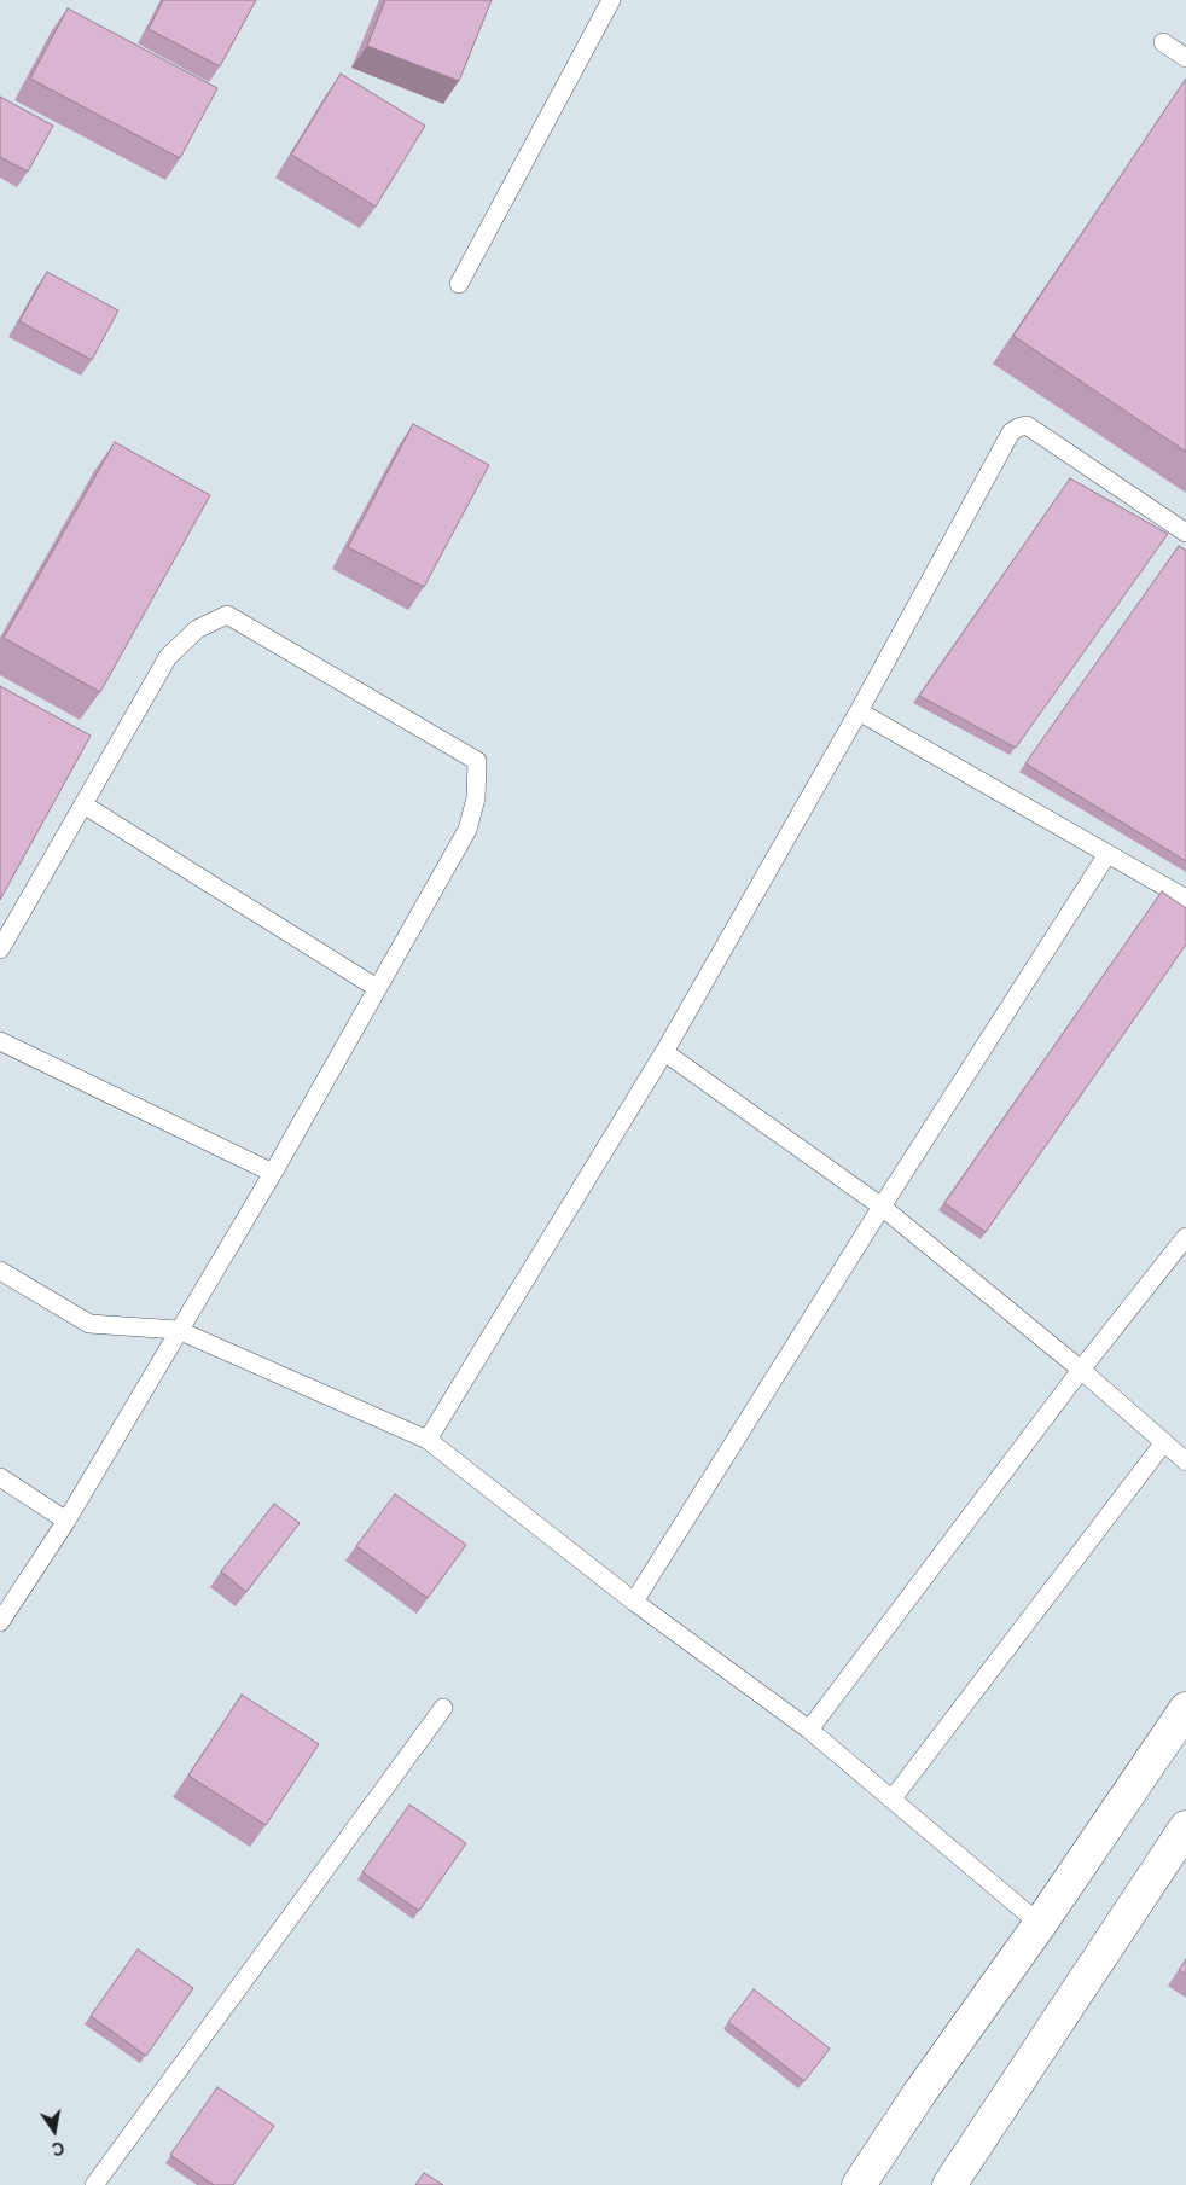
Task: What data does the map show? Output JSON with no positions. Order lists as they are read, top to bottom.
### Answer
{
  "north": "bottom"
}
